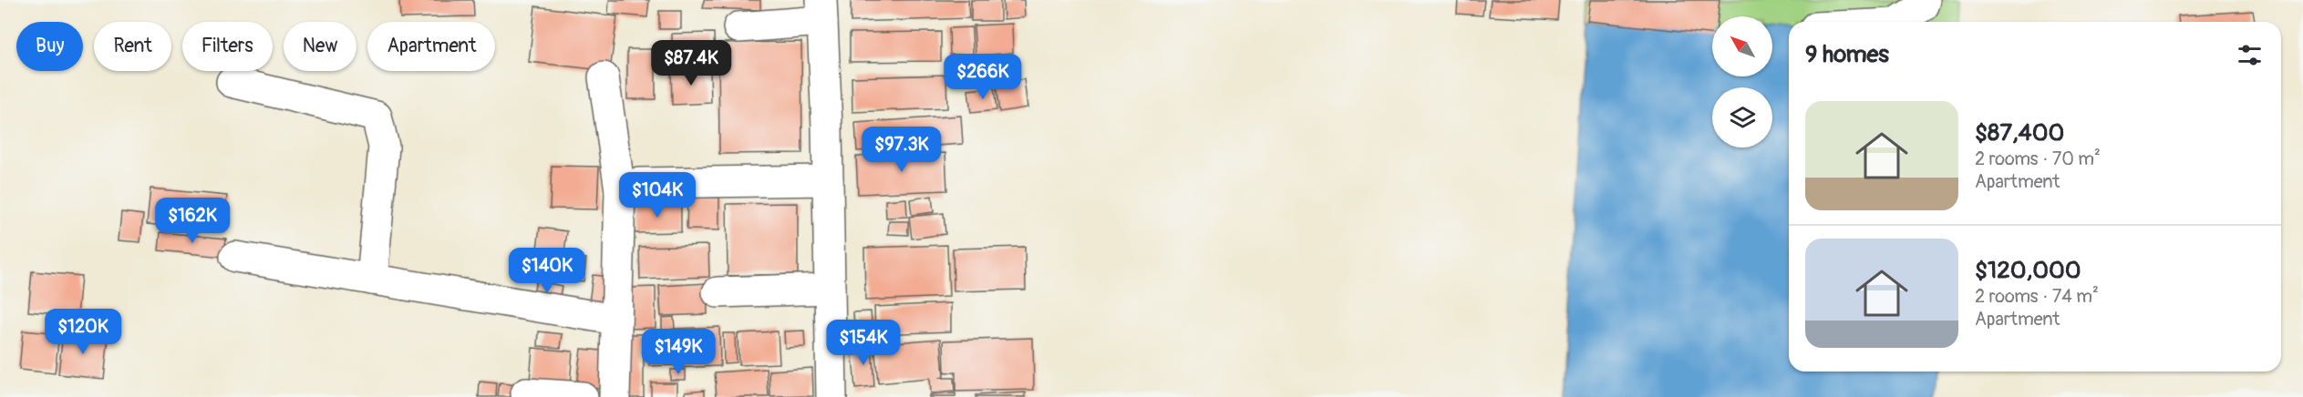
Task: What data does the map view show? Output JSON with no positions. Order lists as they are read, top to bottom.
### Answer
{
  "north": "top left",
  "page": {
    "chip": [
      "Buy",
      "Rent",
      "Filters",
      "New",
      "Apartment"
    ],
    "heading": "9 homes",
    "price": [
      "$87.4K",
      "$266K",
      "$97.3K",
      "$104K",
      "$162K",
      "$140K",
      "$120K",
      "$154K",
      "$149K"
    ],
    "list": [
      {
        "name": "$87,400",
        "note": "2 rooms · 70 m² · Apartment"
      },
      {
        "name": "$120,000",
        "note": "2 rooms · 74 m² · Apartment"
      }
    ]
  }
}
